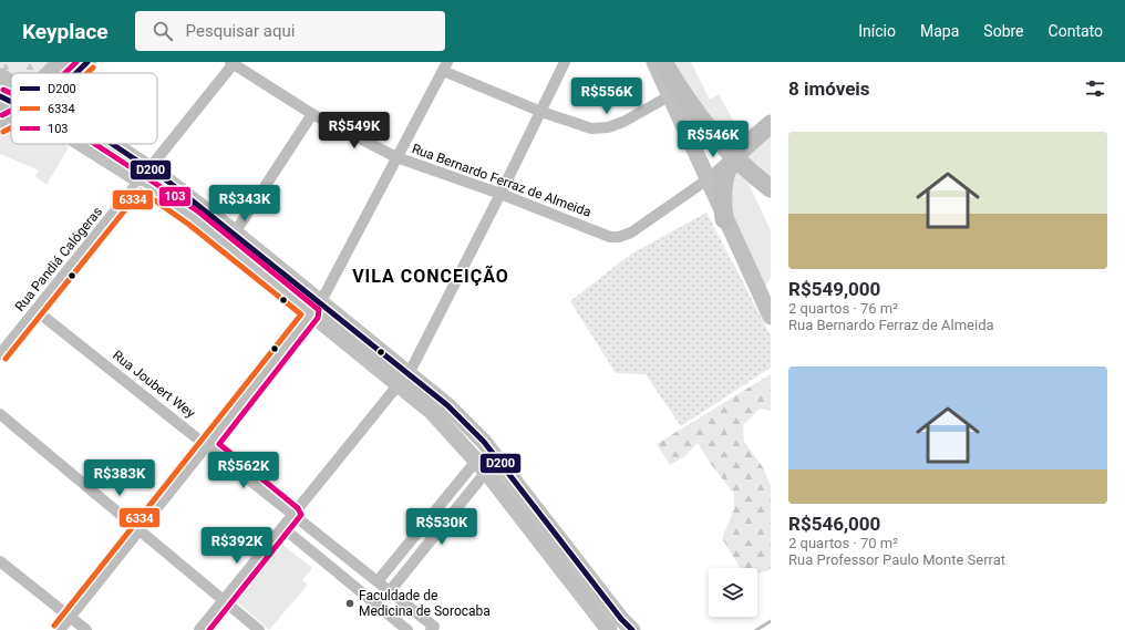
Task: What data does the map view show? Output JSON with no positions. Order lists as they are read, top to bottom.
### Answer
{
  "streets": {
    "street": ["Rua Bernardo Ferraz de Almeida", "Rua Pandiá Calógeras", "Rua Joubert Wey"]
  },
  "crossings": [
    ["Rua Bernardo Ferraz de Almeida", "Rua Pandiá Calógeras"],
    ["Rua Pandiá Calógeras", "Rua Joubert Wey"]
  ],
  "districts": ["VILA CONCEIÇÃO"],
  "places": ["Faculdade de Medicina de Sorocaba"],
  "lines": ["transit line D200", "transit line 103", "transit line 6334"],
  "legend": ["D200", "6334", "103"],
  "page": {
    "header": "Keyplace",
    "search": "Pesquisar aqui",
    "nav": [
      "Início",
      "Mapa",
      "Sobre",
      "Contato"
    ],
    "heading": "8 imóveis",
    "price": [
      "R$556K",
      "R$549K",
      "R$546K",
      "R$343K",
      "R$562K",
      "R$383K",
      "R$530K",
      "R$392K"
    ],
    "list": [
      {
        "name": "R$549,000",
        "note": "2 quartos · 76 m² · Rua Bernardo Ferraz de Almeida"
      },
      {
        "name": "R$546,000",
        "note": "2 quartos · 70 m² · Rua Professor Paulo Monte Serrat"
      }
    ]
  }
}
